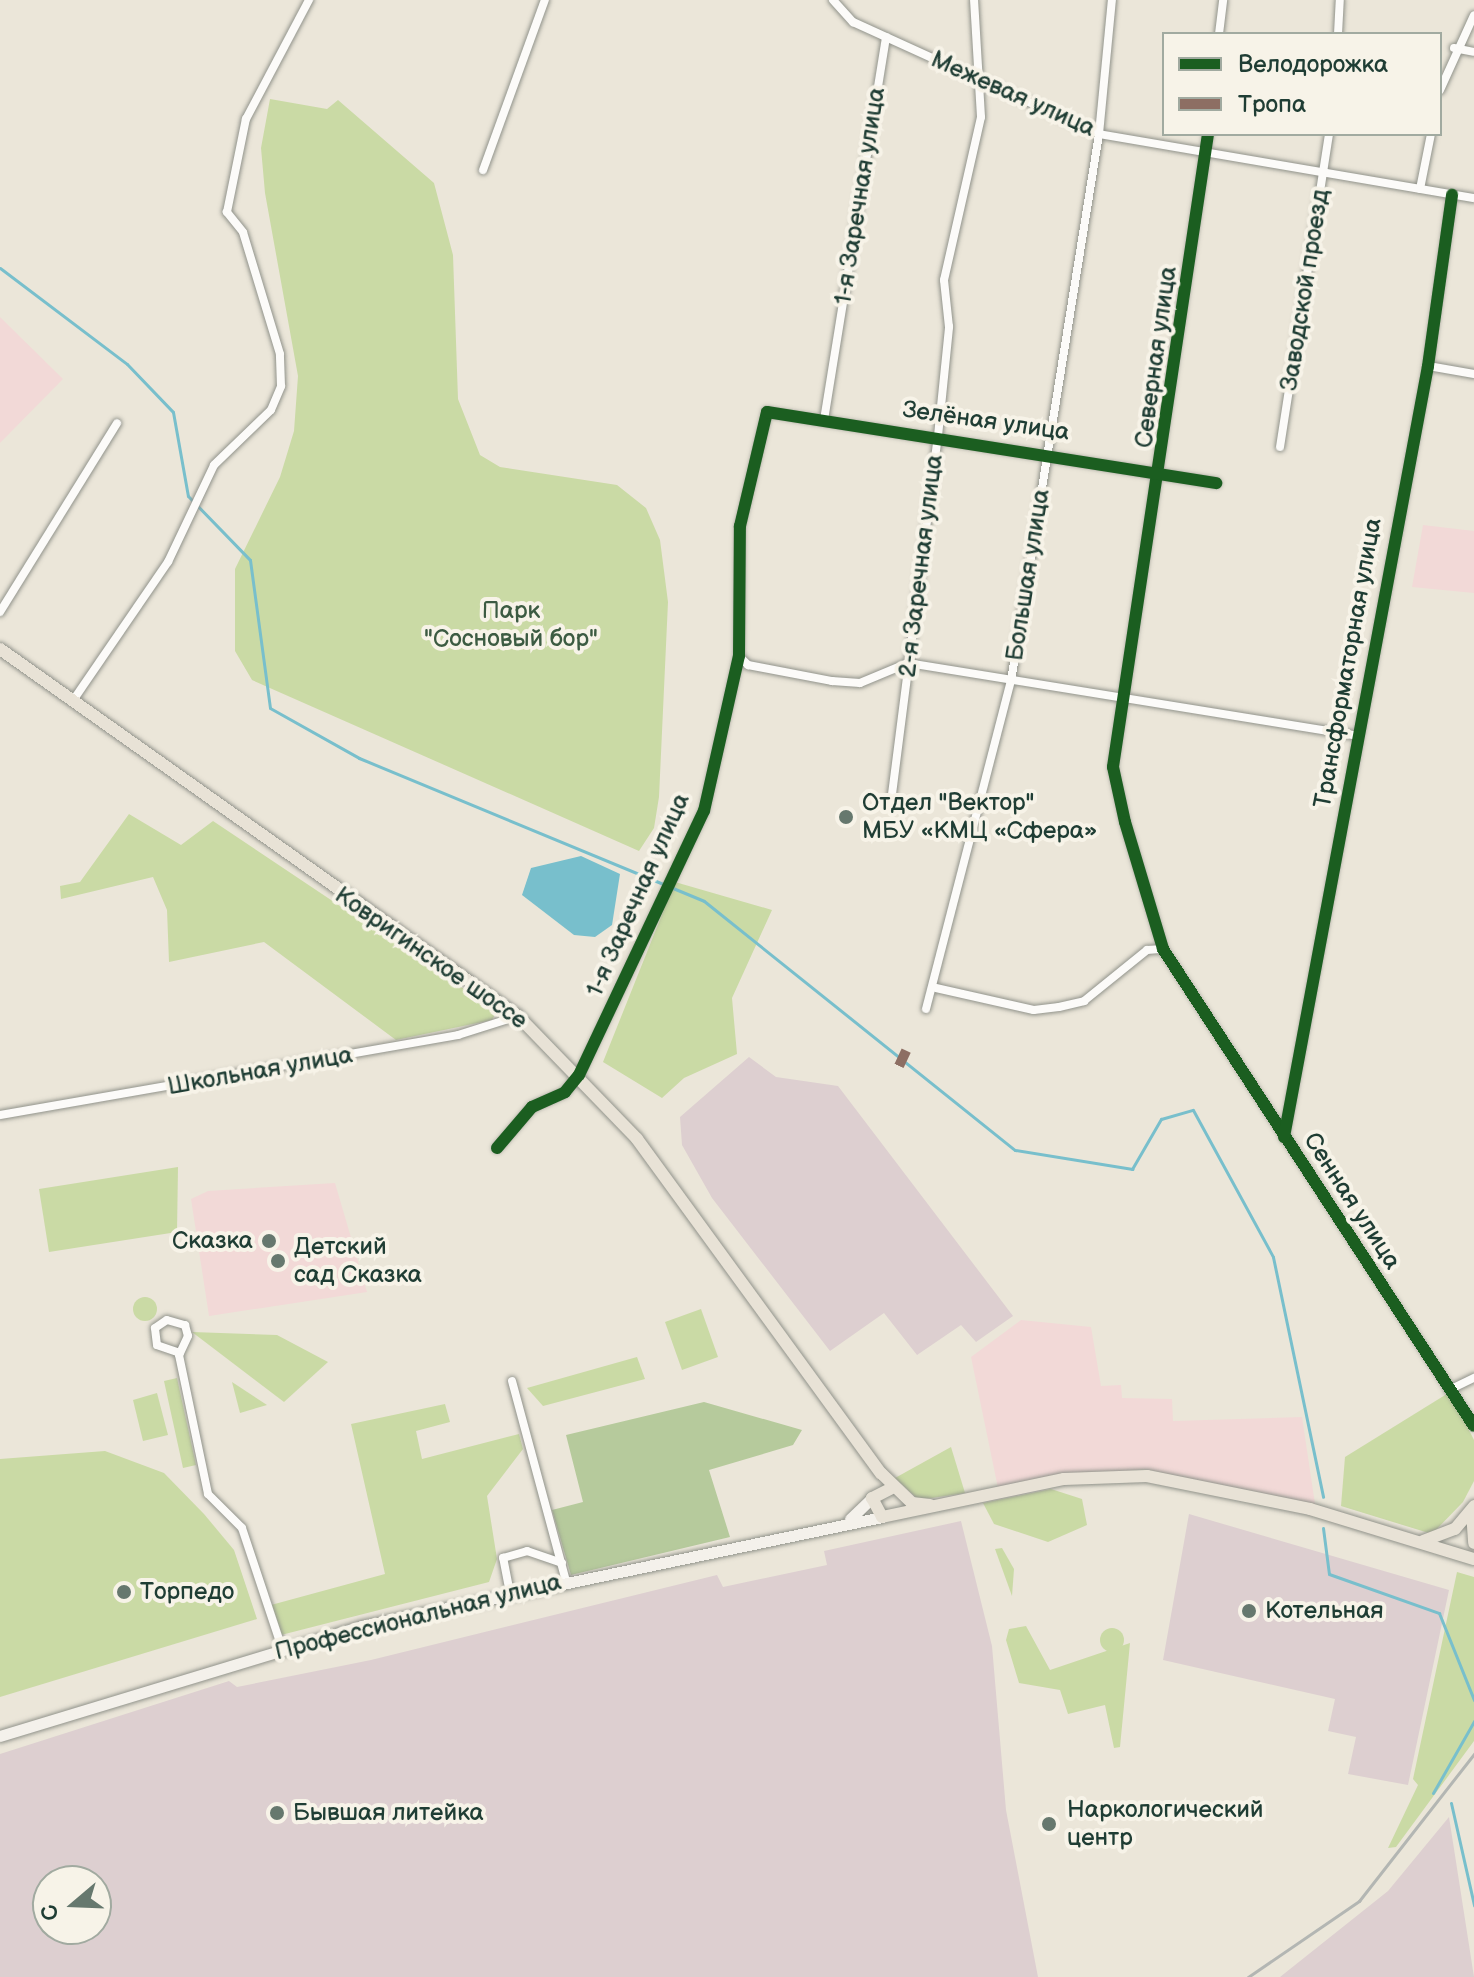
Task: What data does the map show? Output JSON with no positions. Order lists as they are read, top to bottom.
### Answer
{
  "streets": {
    "main road": ["Ковригинское шоссе", "Профессиональная улица"],
    "street": [
      "Межевая улица",
      "1-я Заречная улица",
      "Заводской проезд",
      "Северная улица",
      "Зелёная улица",
      "2-я Заречная улица",
      "Большая улица",
      "Трансформаторная улица",
      "Школьная улица",
      "Сенная улица"
    ]
  },
  "crossings": [
    ["Межевая улица", "1-я Заречная улица"],
    ["Межевая улица", "Заводской проезд"],
    ["Межевая улица", "Северная улица"],
    ["Межевая улица", "2-я Заречная улица"],
    ["Межевая улица", "Большая улица"],
    ["Межевая улица", "Трансформаторная улица"],
    ["1-я Заречная улица", "Зелёная улица"],
    ["1-я Заречная улица", "Ковригинское шоссе"],
    ["Северная улица", "Зелёная улица"],
    ["Северная улица", "Сенная улица"],
    ["Зелёная улица", "2-я Заречная улица"],
    ["Зелёная улица", "Большая улица"],
    ["Трансформаторная улица", "Сенная улица"],
    ["Ковригинское шоссе", "Школьная улица"],
    ["Ковригинское шоссе", "Профессиональная улица"]
  ],
  "parks": ["Парк \"Сосновый бор\""],
  "places": [
    "Отдел \"Вектор\" МБУ «КМЦ «Сфера»",
    "Сказка",
    "Детский сад Сказка",
    "Торпедо",
    "Котельная",
    "Бывшая литейка",
    "Наркологический центр"
  ],
  "legend": ["Велодорожка", "Тропа"],
  "north": "left"
}
